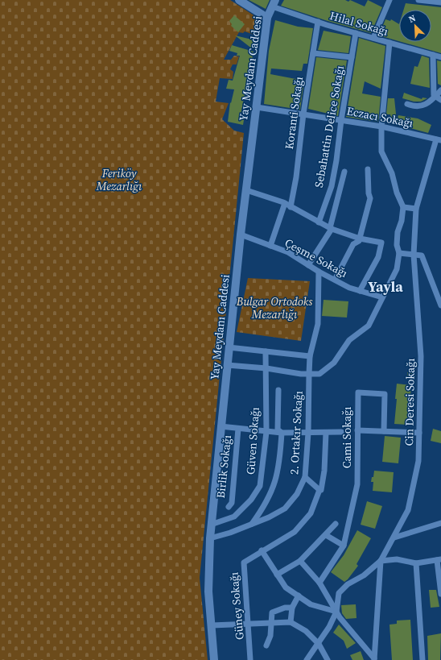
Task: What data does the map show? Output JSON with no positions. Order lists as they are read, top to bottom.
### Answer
{
  "streets": {
    "street": [
      "Hilal Sokağı",
      "Yay Meydanı Caddesi",
      "Koranti Sokağı",
      "Eczacı Sokağı",
      "Sebahattin Delice Sokağı",
      "Çeşme Sokağı",
      "Cin Deresi Sokağı",
      "2. Ortakır Sokağı",
      "Cami Sokağı",
      "Güven Sokağı",
      "Birlik Sokağı",
      "Güney Sokağı"
    ]
  },
  "crossings": [
    ["Hilal Sokağı", "Yay Meydanı Caddesi"],
    ["Hilal Sokağı", "Koranti Sokağı"],
    ["Hilal Sokağı", "Sebahattin Delice Sokağı"],
    ["Yay Meydanı Caddesi", "Eczacı Sokağı"],
    ["Yay Meydanı Caddesi", "Çeşme Sokağı"],
    ["Yay Meydanı Caddesi", "2. Ortakır Sokağı"],
    ["Yay Meydanı Caddesi", "Güven Sokağı"],
    ["Koranti Sokağı", "Eczacı Sokağı"],
    ["Eczacı Sokağı", "Sebahattin Delice Sokağı"],
    ["Eczacı Sokağı", "Cin Deresi Sokağı"],
    ["Çeşme Sokağı", "2. Ortakır Sokağı"],
    ["2. Ortakır Sokağı", "Güney Sokağı"]
  ],
  "districts": ["Yayla"],
  "parks": ["Feriköy Mezarlığı", "Bulgar Ortodoks Mezarlığı"],
  "north": "top left"
}
